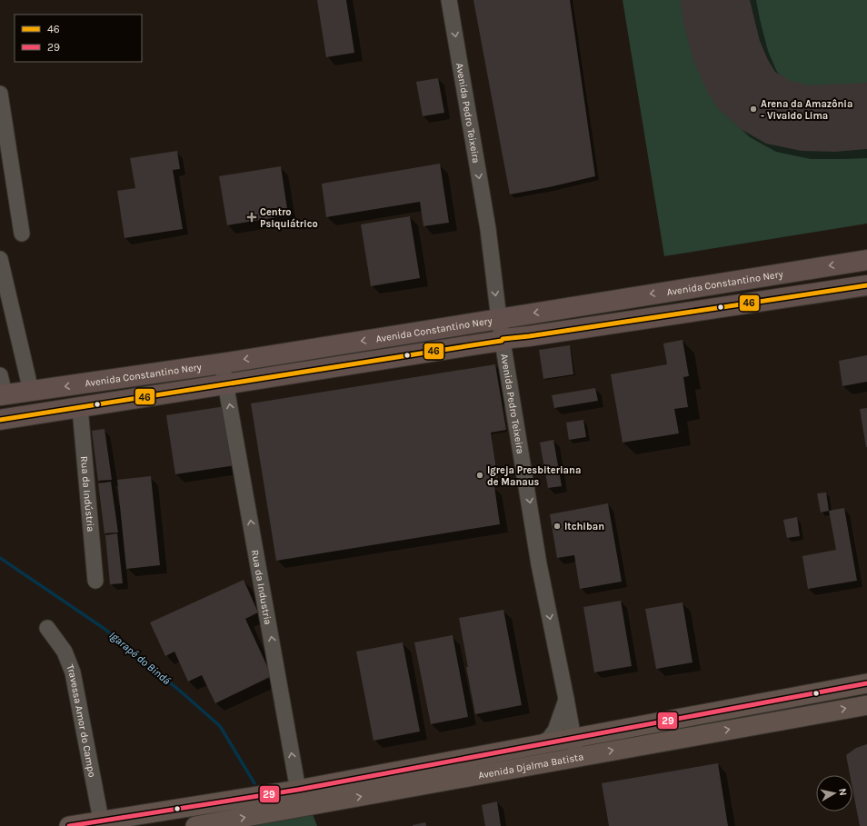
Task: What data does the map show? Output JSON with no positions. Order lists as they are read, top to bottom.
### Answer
{
  "streets": {
    "highway": ["Avenida Constantino Nery"],
    "main road": ["Avenida Djalma Batista"],
    "street": [
      "Avenida Pedro Teixeira",
      "Rua da Indústria",
      "Rua da Industria",
      "Travessa Amor do Campo"
    ]
  },
  "crossings": [
    ["Avenida Pedro Teixeira", "Avenida Constantino Nery"],
    ["Avenida Pedro Teixeira", "Avenida Djalma Batista"],
    ["Avenida Constantino Nery", "Rua da Industria"],
    ["Rua da Industria", "Avenida Djalma Batista"],
    ["Travessa Amor do Campo", "Avenida Djalma Batista"]
  ],
  "one_way": ["Avenida Pedro Teixeira", "Rua da Industria"],
  "water": ["Igarapé do Bindá"],
  "places": {
    "other": ["Arena da Amazônia - Vivaldo Lima", "Igreja Presbiteriana de Manaus", "Itchiban"],
    "health": ["Centro Psiquiátrico"]
  },
  "lines": ["transit line 46", "transit line 29"],
  "legend": ["46", "29"],
  "north": "right"
}
